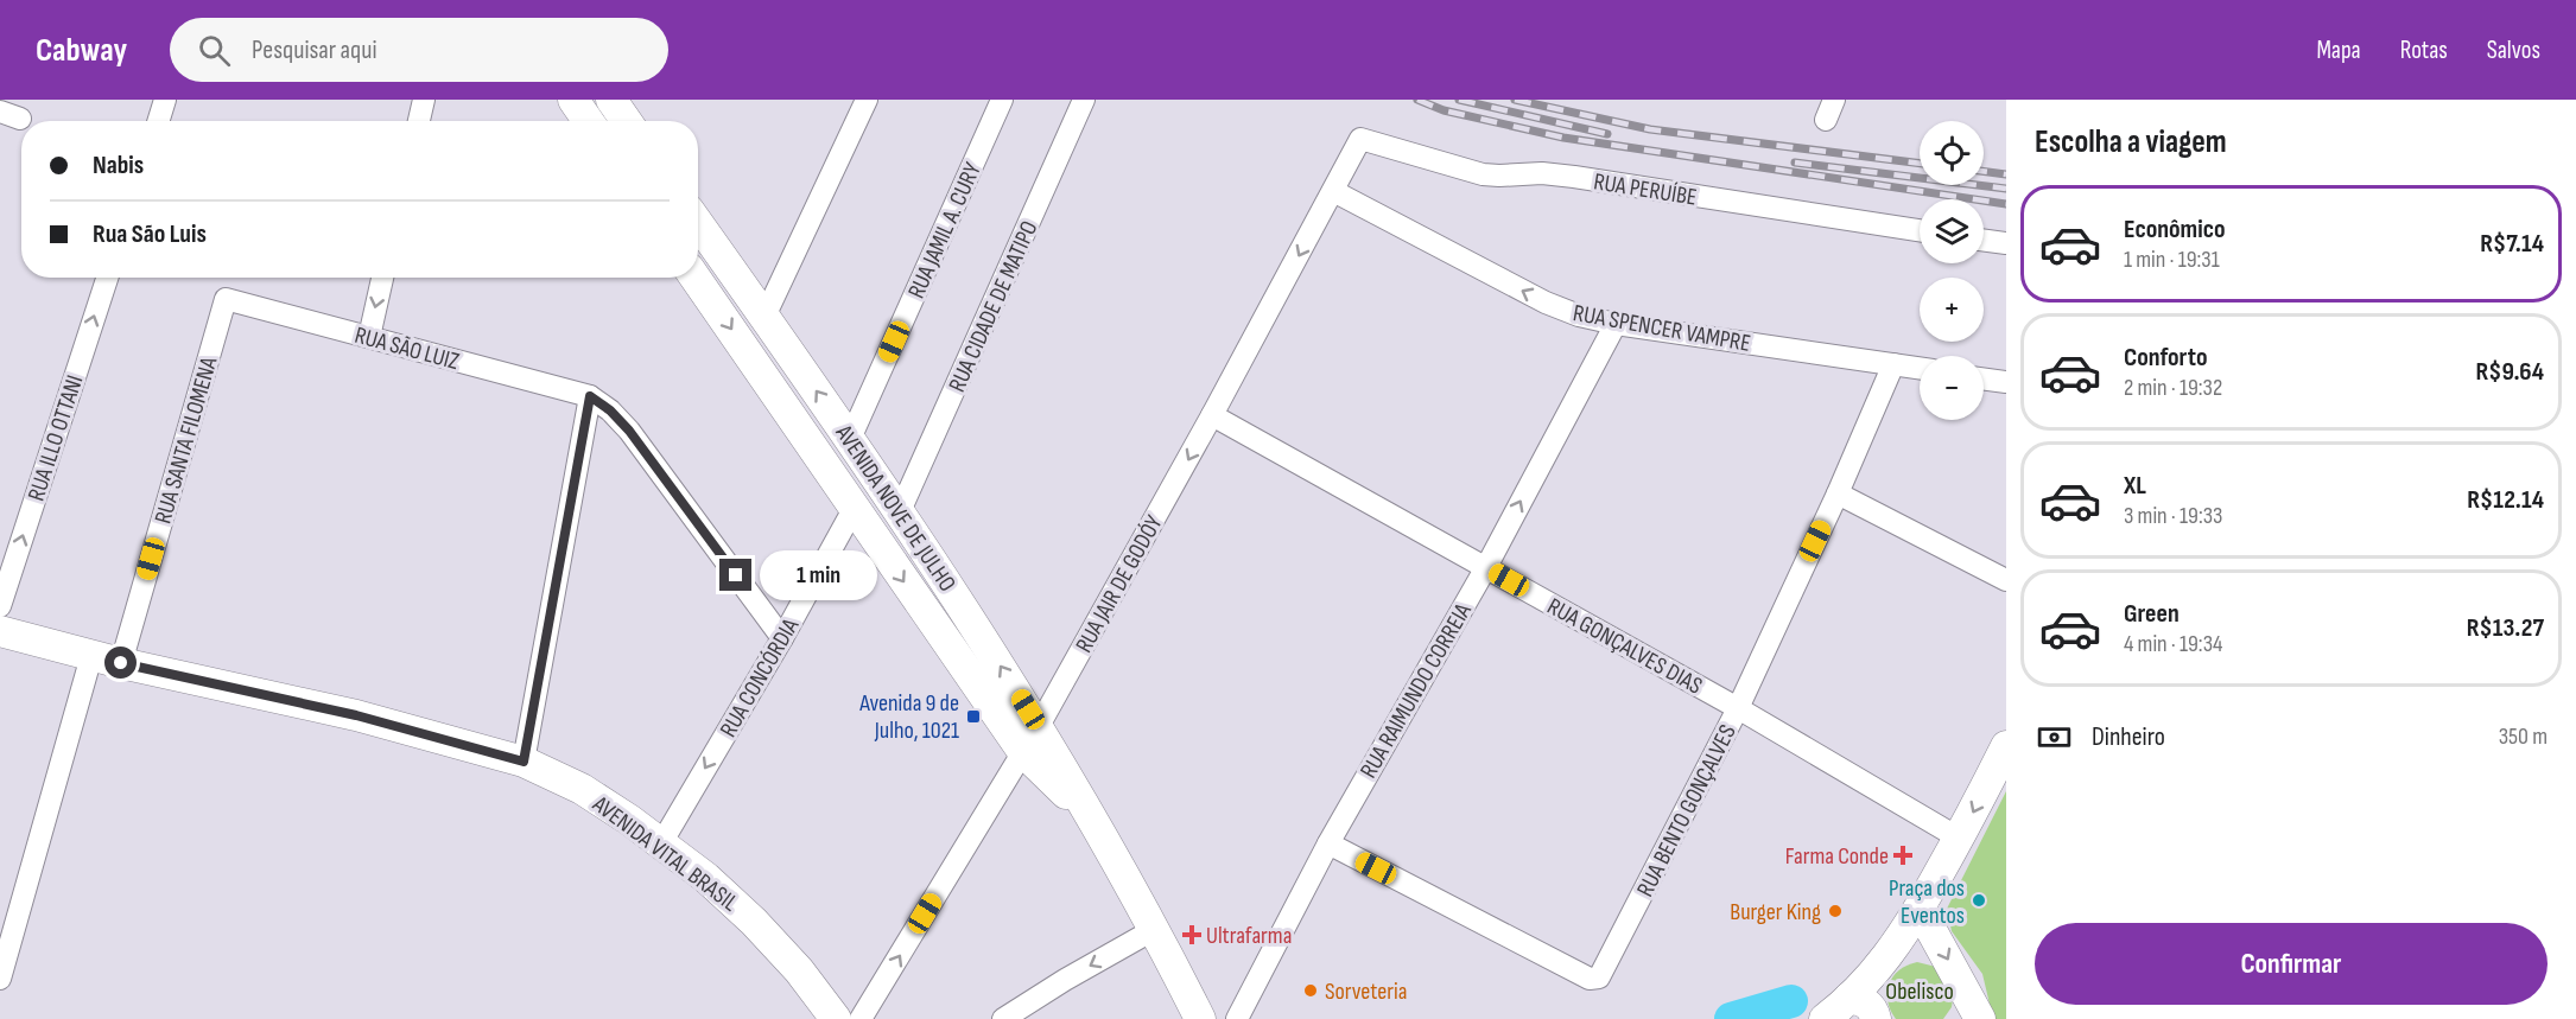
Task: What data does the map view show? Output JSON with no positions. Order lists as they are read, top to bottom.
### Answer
{
  "streets": {
    "street": [
      "RUA PERUÍBE",
      "RUA JAMIL A. CURY",
      "RUA CIDADE DE MATIPO",
      "RUA SPENCER VAMPRE",
      "RUA SÃO LUIZ",
      "RUA ILLO OTTANI",
      "RUA SANTA FILOMENA",
      "AVENIDA NOVE DE JULHO",
      "RUA JAIR DE GODÓY",
      "RUA GONÇALVES DIAS",
      "RUA CONCÓRDIA",
      "RUA RAIMUNDO CORREIA",
      "RUA BENTO GONÇALVES",
      "AVENIDA VITAL BRASIL"
    ]
  },
  "crossings": [
    ["RUA PERUÍBE", "RUA JAIR DE GODÓY"],
    ["RUA JAMIL A. CURY", "AVENIDA NOVE DE JULHO"],
    ["RUA CIDADE DE MATIPO", "AVENIDA NOVE DE JULHO"],
    ["RUA SPENCER VAMPRE", "RUA JAIR DE GODÓY"],
    ["RUA SPENCER VAMPRE", "RUA RAIMUNDO CORREIA"],
    ["RUA SPENCER VAMPRE", "RUA BENTO GONÇALVES"],
    ["RUA SÃO LUIZ", "RUA SANTA FILOMENA"],
    ["RUA SANTA FILOMENA", "AVENIDA VITAL BRASIL"],
    ["AVENIDA NOVE DE JULHO", "RUA JAIR DE GODÓY"],
    ["AVENIDA NOVE DE JULHO", "RUA CONCÓRDIA"],
    ["RUA JAIR DE GODÓY", "RUA GONÇALVES DIAS"],
    ["RUA GONÇALVES DIAS", "RUA RAIMUNDO CORREIA"],
    ["RUA GONÇALVES DIAS", "RUA BENTO GONÇALVES"],
    ["RUA CONCÓRDIA", "AVENIDA VITAL BRASIL"],
    ["RUA RAIMUNDO CORREIA", "RUA BENTO GONÇALVES"]
  ],
  "one_way": ["RUA SPENCER VAMPRE", "RUA ILLO OTTANI"],
  "parks": ["Obelisco"],
  "places": {
    "transit": ["Avenida 9 de Julho, 1021"],
    "health": ["Farma Conde", "Ultrafarma"],
    "other": ["Praça dos Eventos", "Burger King", "Sorveteria"]
  },
  "page": {
    "header": "Cabway",
    "search": "Pesquisar aqui",
    "nav": ["Mapa", "Rotas", "Salvos"],
    "heading": "Escolha a viagem",
    "map_buttons": ["+", "−"],
    "banner": ["Nabis", "Rua São Luis"],
    "list": [
      {
        "name": "Econômico",
        "note": "1 min · 19:31",
        "value": "R$7.14"
      },
      {
        "name": "Conforto",
        "note": "2 min · 19:32",
        "value": "R$9.64"
      },
      {
        "name": "XL",
        "note": "3 min · 19:33",
        "value": "R$12.14"
      },
      {
        "name": "Green",
        "note": "4 min · 19:34",
        "value": "R$13.27"
      }
    ],
    "bubble": "1 min",
    "pay": ["Dinheiro", "350 m"],
    "buttons": "Confirmar"
  }
}
